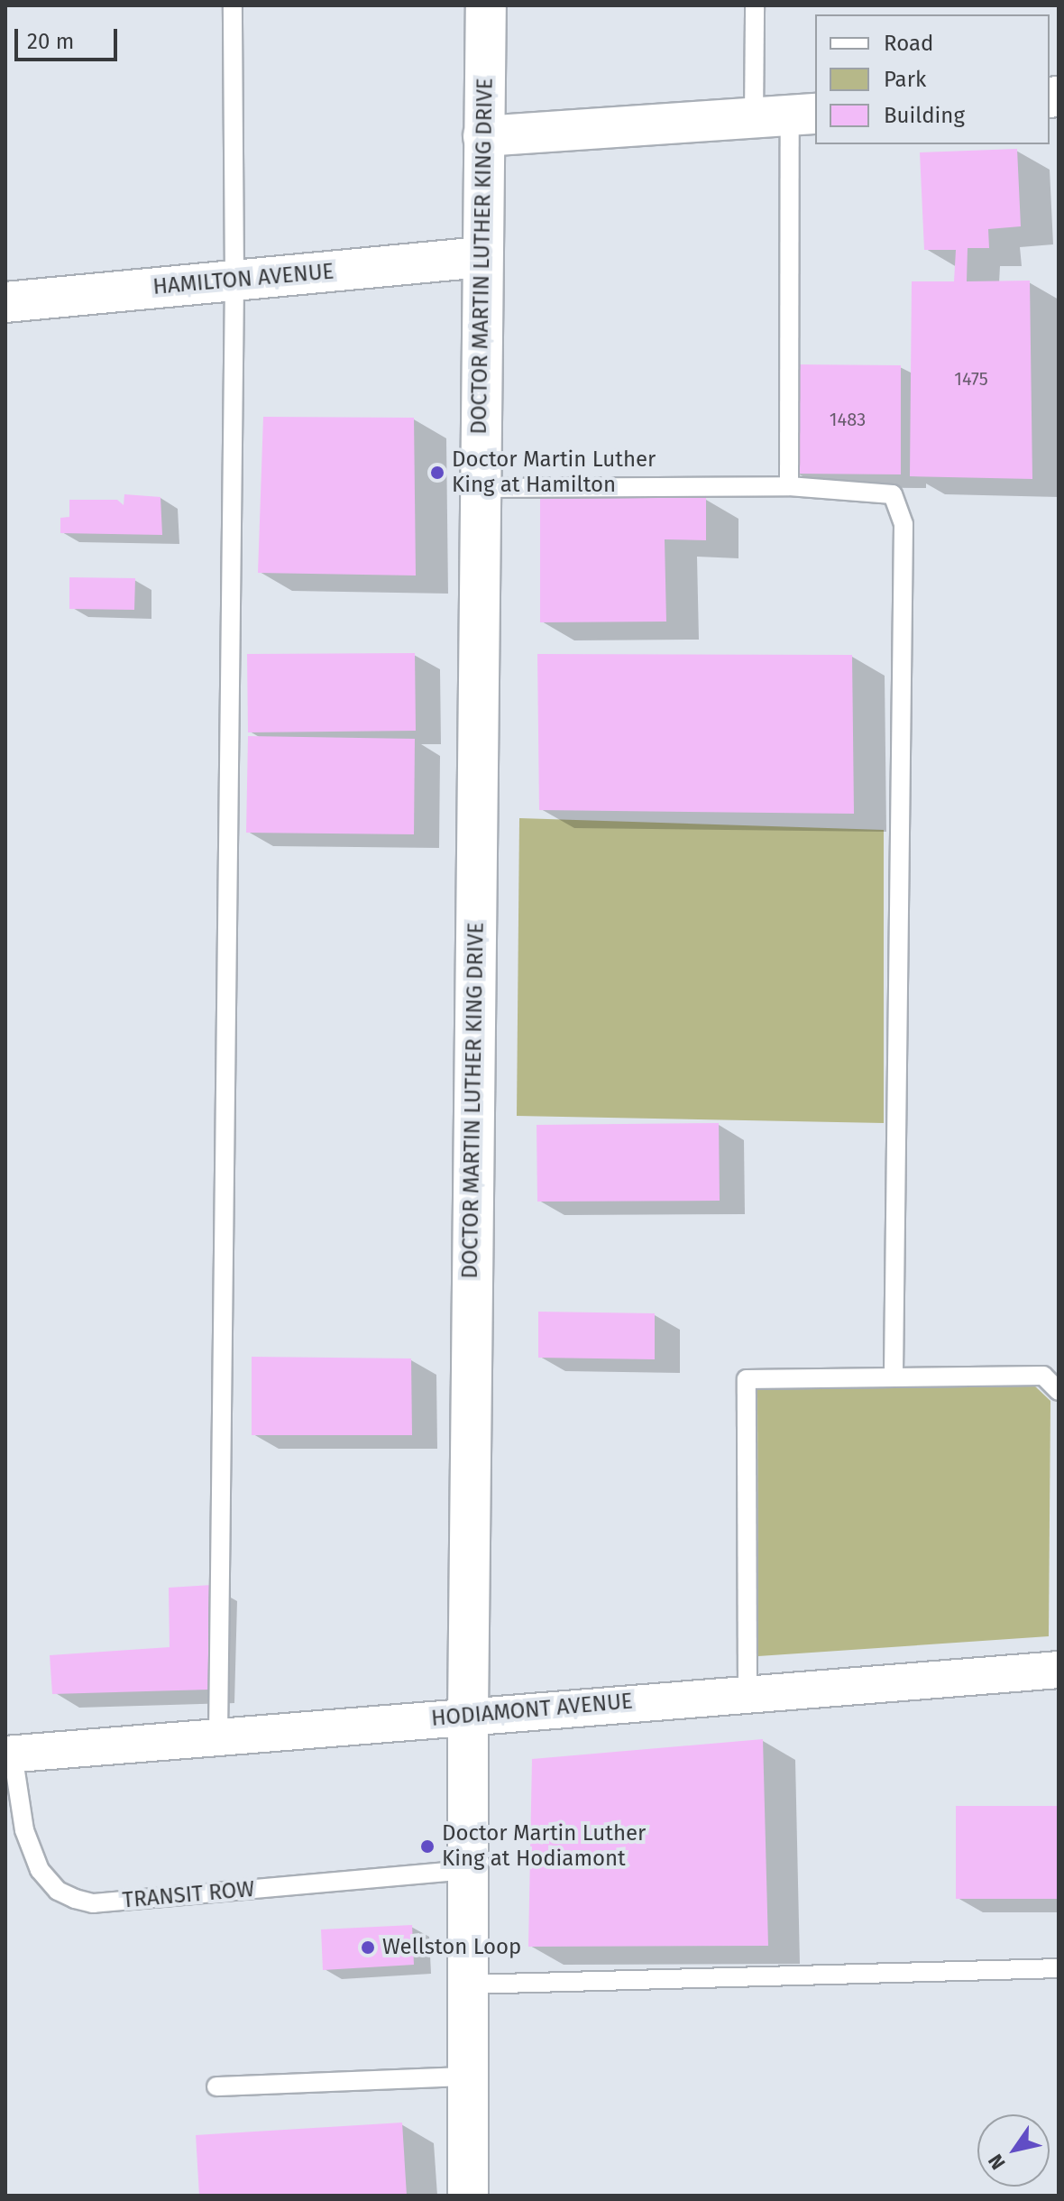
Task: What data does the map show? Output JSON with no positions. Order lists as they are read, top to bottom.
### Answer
{
  "streets": {
    "main road": ["DOCTOR MARTIN LUTHER KING DRIVE", "HAMILTON AVENUE"],
    "street": ["HODIAMONT AVENUE"],
    "lane": ["TRANSIT ROW"]
  },
  "crossings": [
    ["DOCTOR MARTIN LUTHER KING DRIVE", "HAMILTON AVENUE"],
    ["DOCTOR MARTIN LUTHER KING DRIVE", "HODIAMONT AVENUE"],
    ["DOCTOR MARTIN LUTHER KING DRIVE", "TRANSIT ROW"],
    ["HODIAMONT AVENUE", "TRANSIT ROW"]
  ],
  "places": ["Doctor Martin Luther King at Hamilton", "Doctor Martin Luther King at Hodiamont", "Wellston Loop"],
  "house_numbers": ["1475", "1483"],
  "legend": ["Road", "Park", "Building"],
  "scale_bar": "20 m",
  "north": "bottom left"
}
